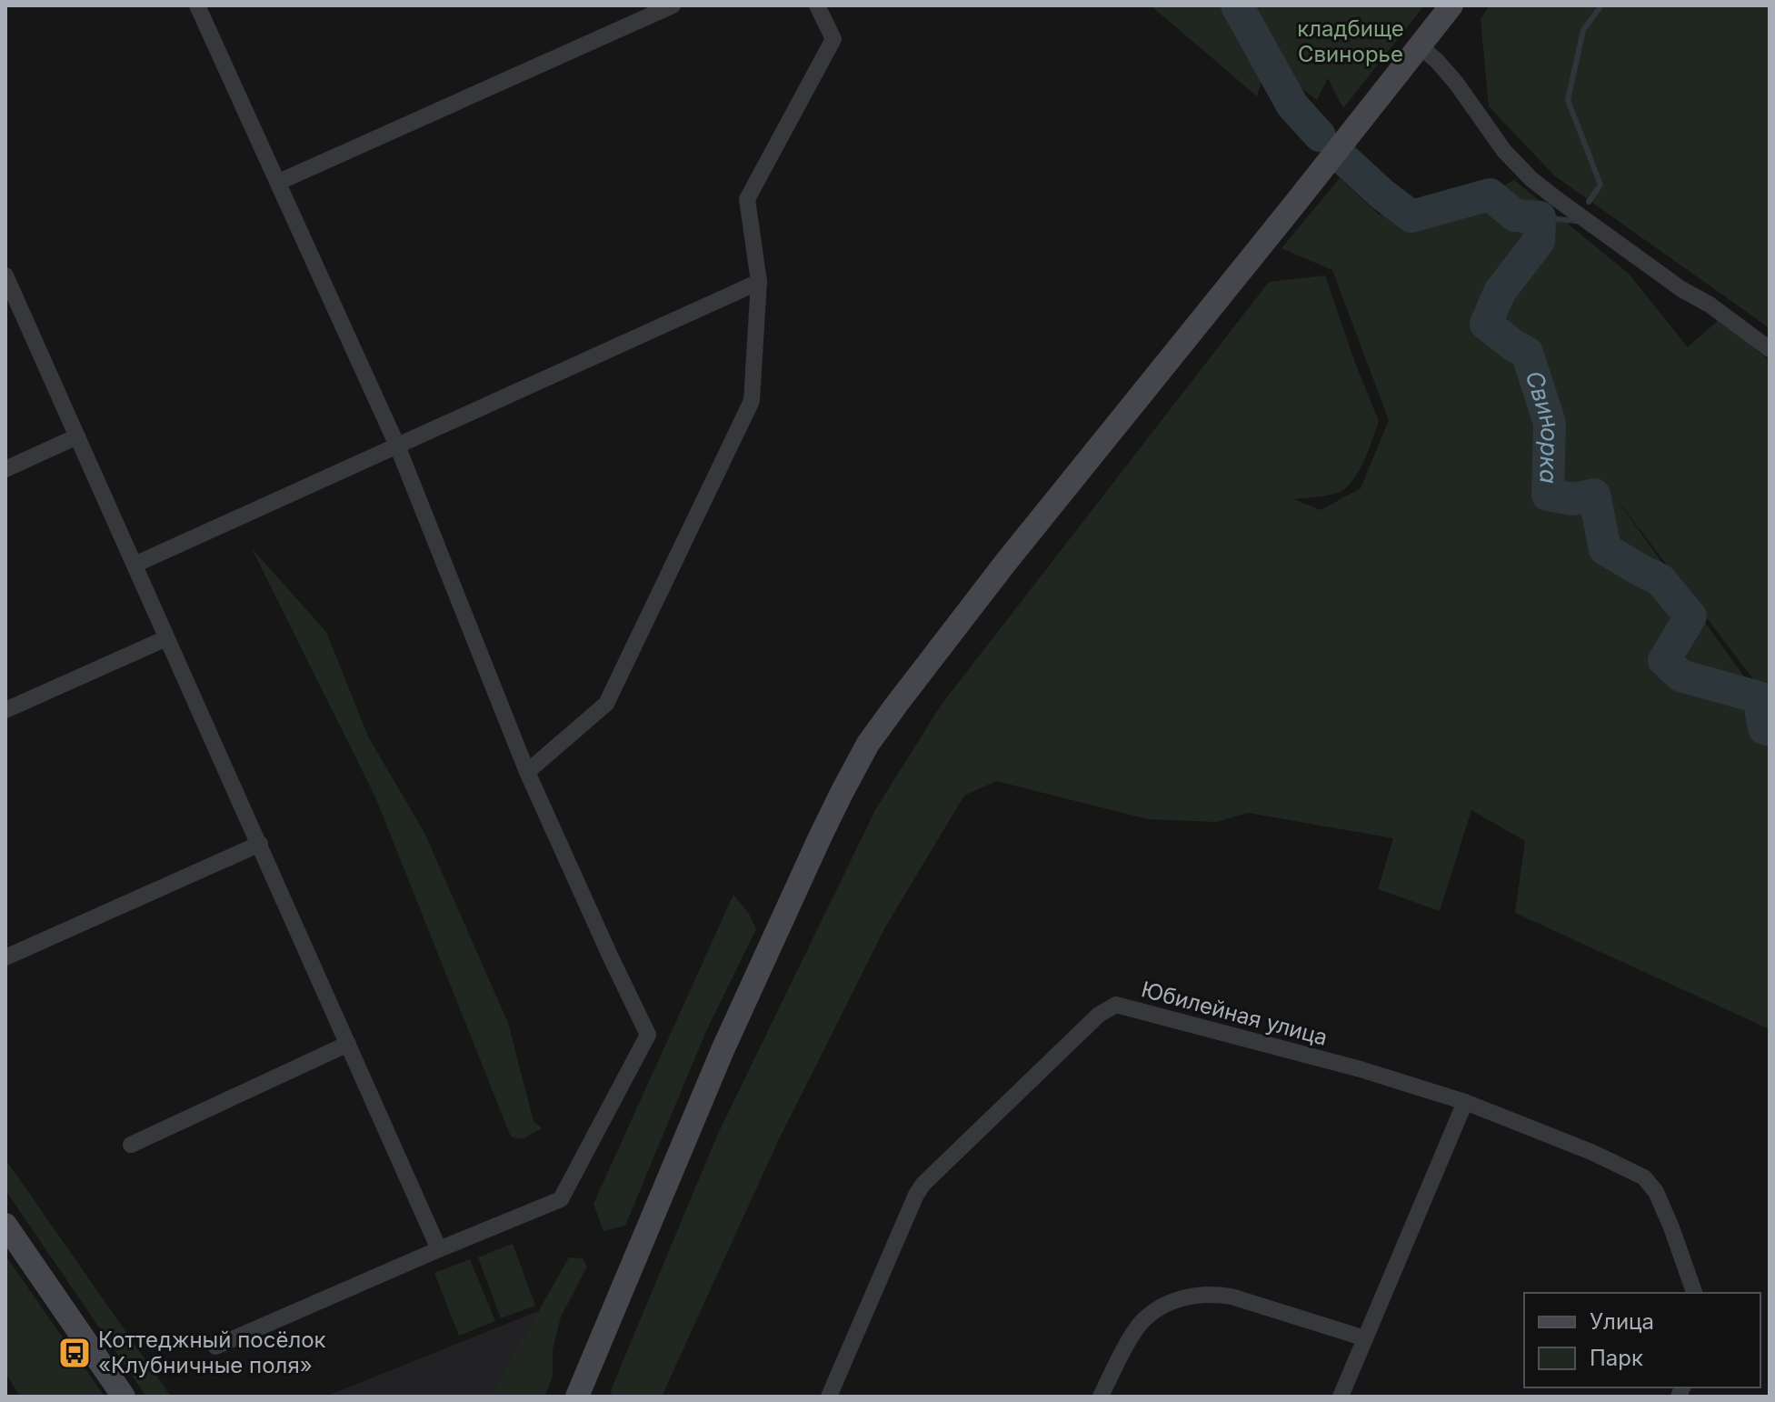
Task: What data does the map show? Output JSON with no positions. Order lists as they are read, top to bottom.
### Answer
{
  "streets": {
    "street": ["Юбилейная улица"]
  },
  "water": ["Свинорка"],
  "parks": ["кладбище Свинорье"],
  "places": {
    "bus stop": ["Коттеджный посёлок «Клубничные поля»"]
  },
  "legend": ["Улица", "Парк"]
}
